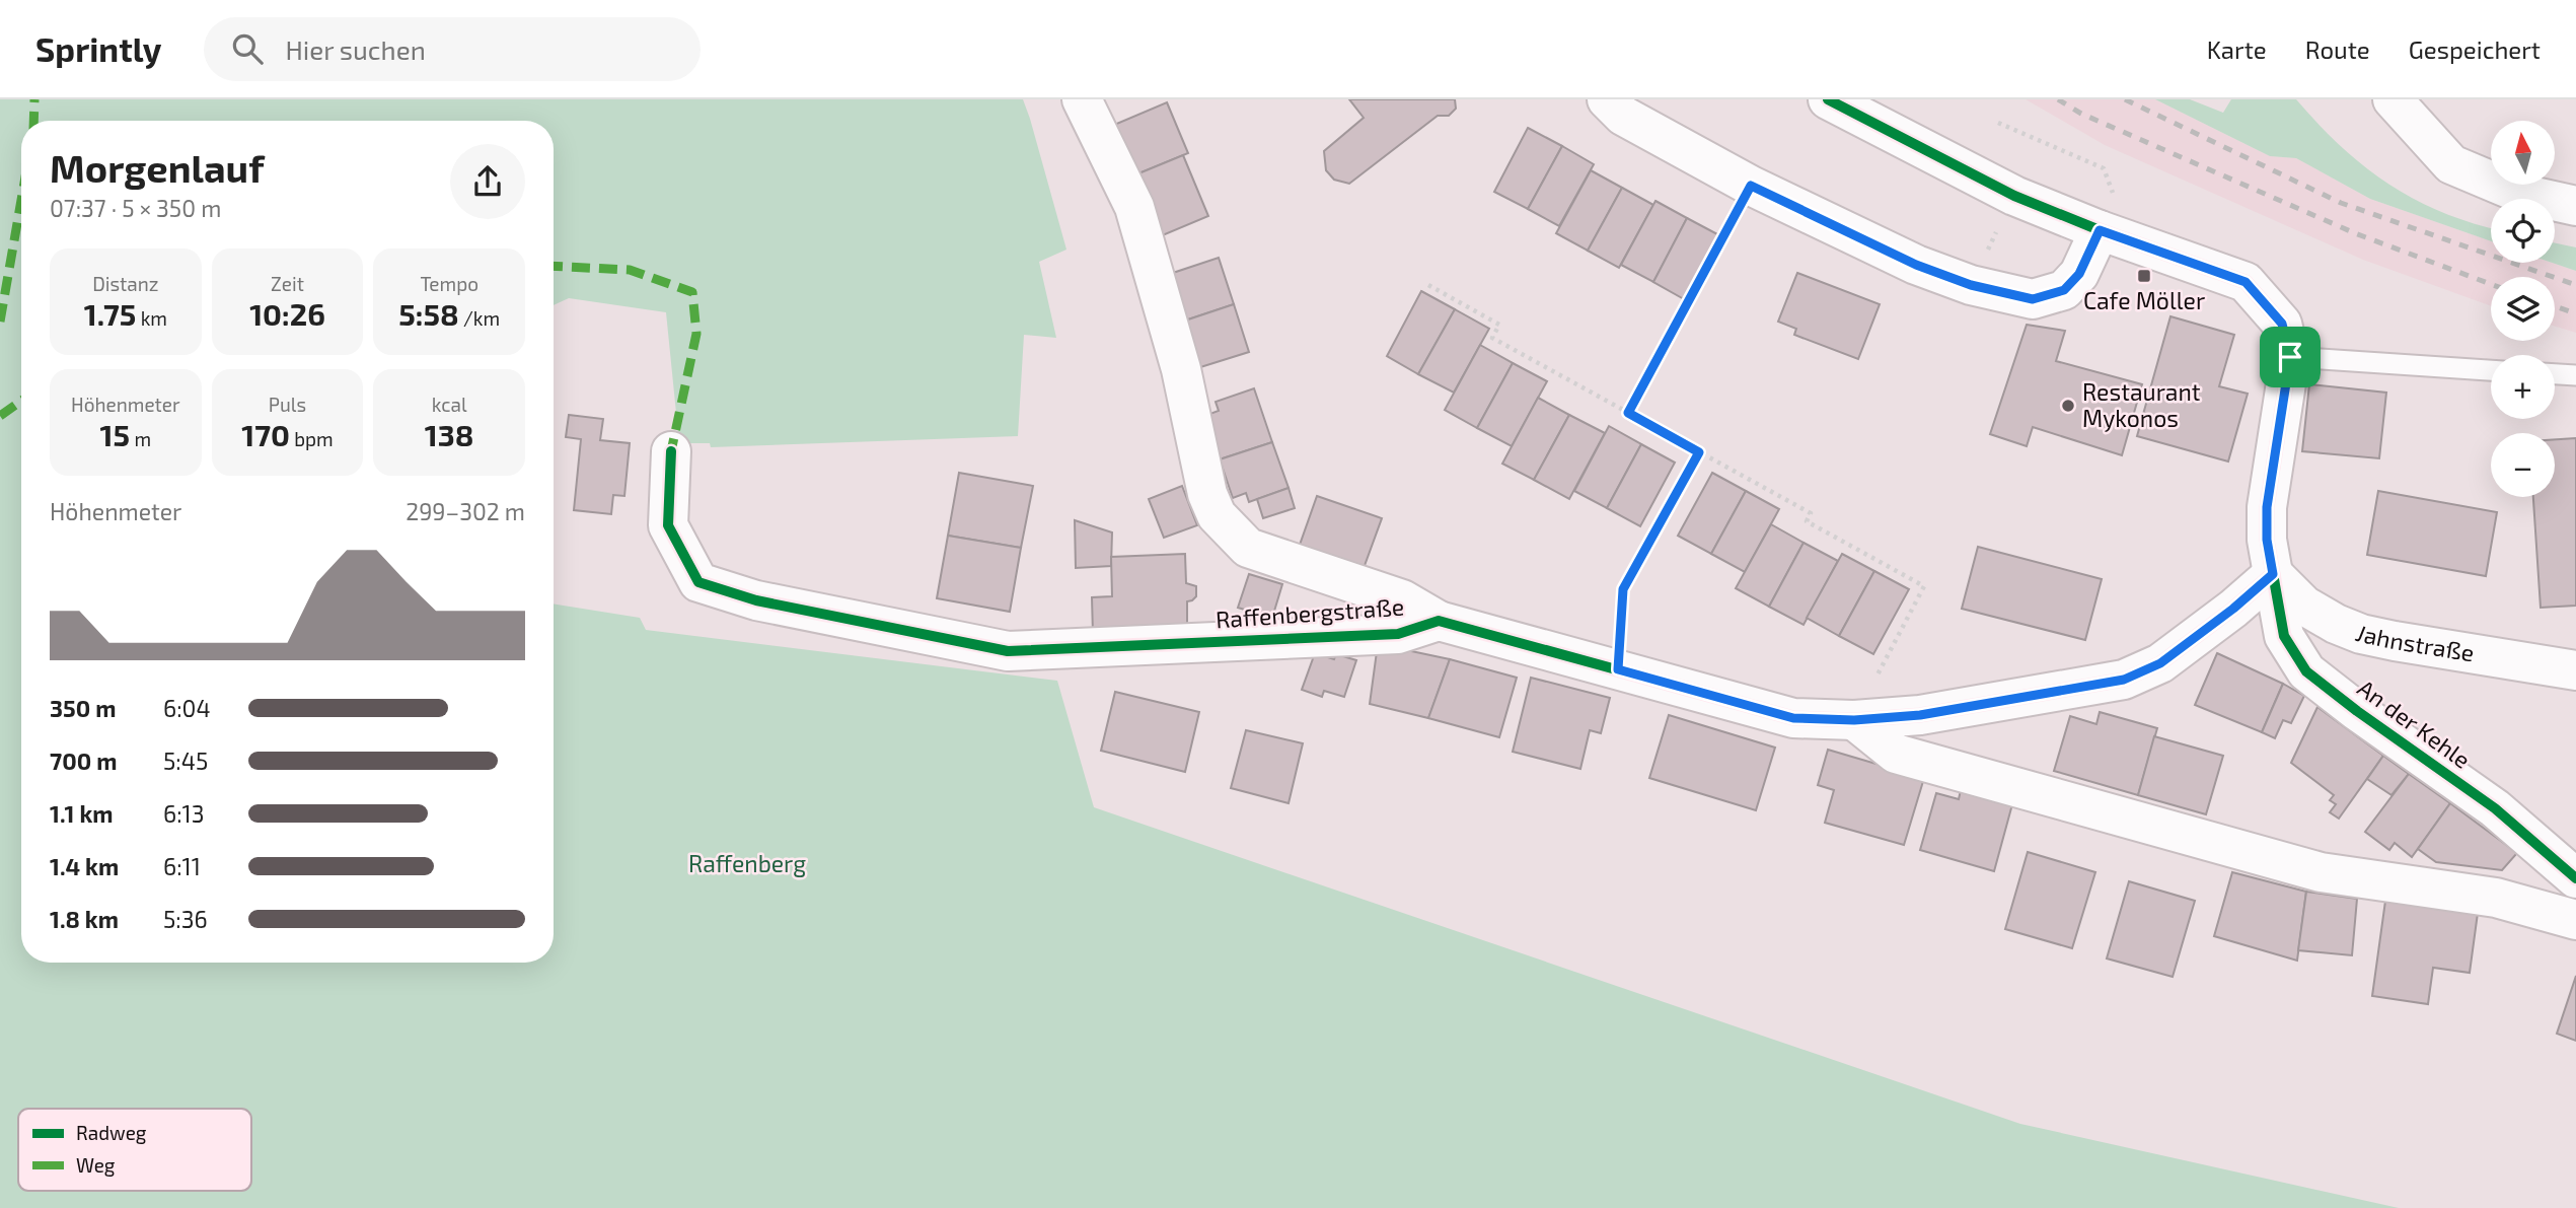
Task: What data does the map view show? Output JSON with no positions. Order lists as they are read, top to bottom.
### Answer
{
  "streets": {
    "street": ["Raffenbergstraße", "Jahnstraße", "An der Kehle"]
  },
  "crossings": [
    ["Raffenbergstraße", "Jahnstraße"],
    ["Raffenbergstraße", "An der Kehle"],
    ["Jahnstraße", "An der Kehle"]
  ],
  "parks": ["Raffenberg"],
  "places": {
    "transit": ["Cafe Möller"],
    "other": ["Restaurant Mykonos"]
  },
  "legend": ["Radweg", "Weg"],
  "north": "top",
  "page": {
    "header": "Sprintly",
    "search": "Hier suchen",
    "nav": ["Karte", "Route", "Gespeichert"],
    "map_buttons": ["+", "−"],
    "heading": ["Morgenlauf", "07:37 · 5 × 350 m"],
    "stats": [
      ["Distanz", "1.75 km"],
      ["Zeit", "10:26"],
      ["Tempo", "5:58 /km"],
      ["Höhenmeter", "15 m"],
      ["Puls", "170 bpm"],
      ["kcal", "138"]
    ],
    "chart": ["Höhenmeter", "299–302 m"],
    "list": [
      {
        "name": "350 m",
        "note": "6:04"
      },
      {
        "name": "700 m",
        "note": "5:45"
      },
      {
        "name": "1.1 km",
        "note": "6:13"
      },
      {
        "name": "1.4 km",
        "note": "6:11"
      },
      {
        "name": "1.8 km",
        "note": "5:36"
      }
    ]
  }
}
